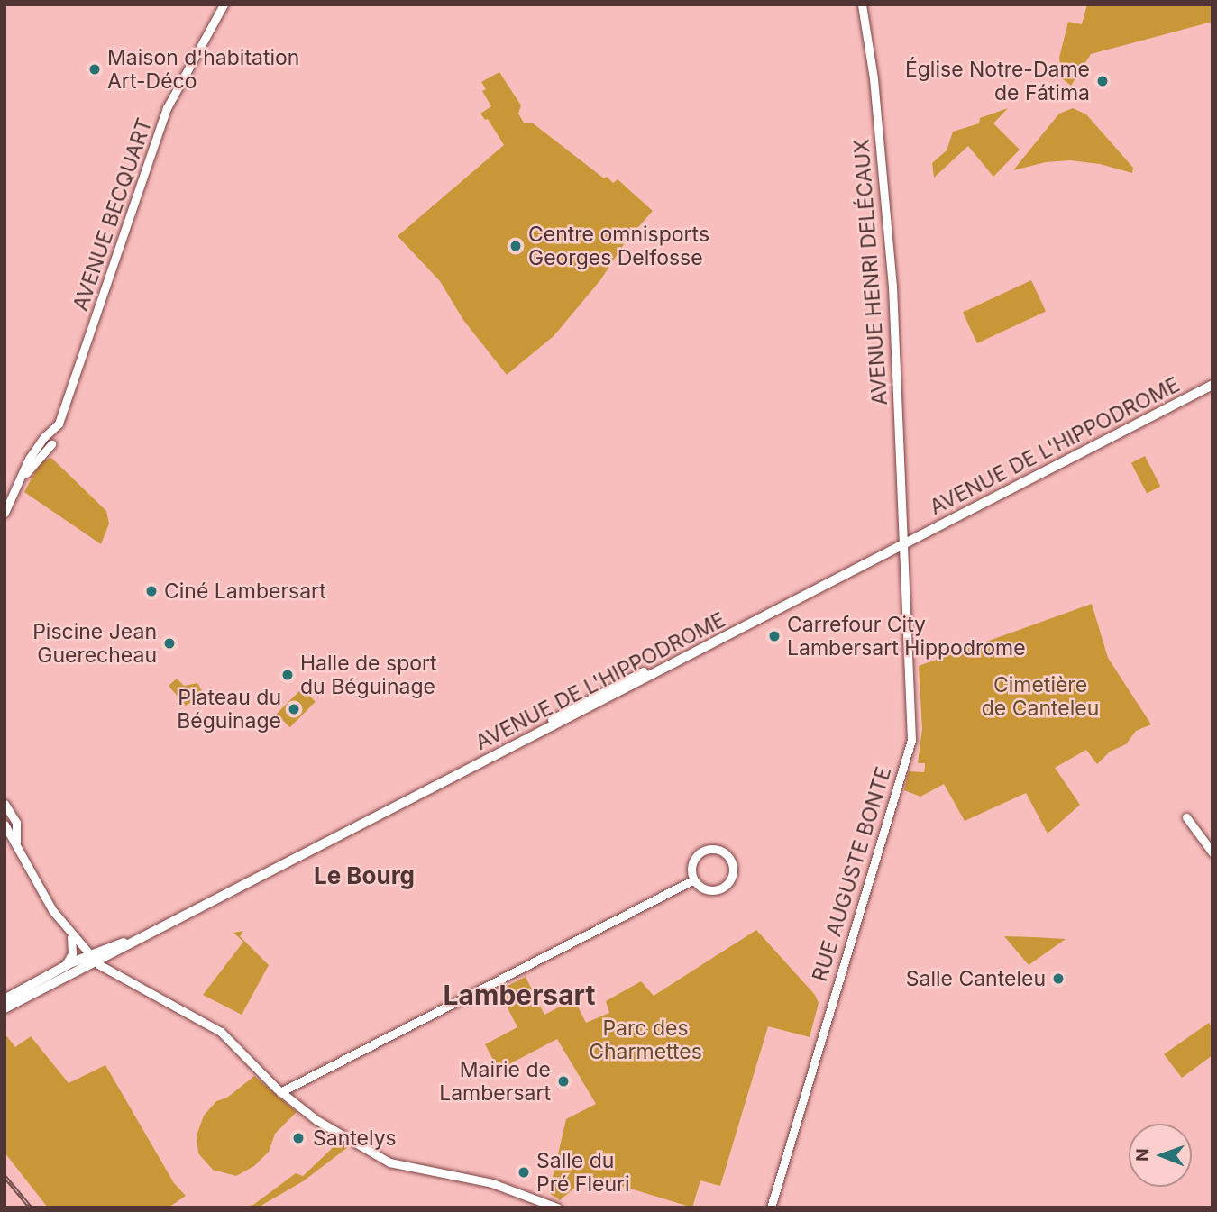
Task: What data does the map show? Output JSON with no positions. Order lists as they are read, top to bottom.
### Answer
{
  "streets": {
    "main road": ["AVENUE DE L'HIPPODROME"],
    "street": ["AVENUE BECQUART", "AVENUE HENRI DELÉCAUX", "RUE AUGUSTE BONTE"]
  },
  "crossings": [
    ["AVENUE HENRI DELÉCAUX", "AVENUE DE L'HIPPODROME"],
    ["AVENUE HENRI DELÉCAUX", "RUE AUGUSTE BONTE"],
    ["AVENUE DE L'HIPPODROME", "RUE AUGUSTE BONTE"]
  ],
  "districts": ["Le Bourg", "Lambersart"],
  "parks": ["Cimetière de Canteleu", "Parc des Charmettes"],
  "places": [
    "Maison d'habitation Art-Déco",
    "Église Notre-Dame de Fátima",
    "Centre omnisports Georges Delfosse",
    "Ciné Lambersart",
    "Carrefour City Lambersart Hippodrome",
    "Piscine Jean Guerecheau",
    "Halle de sport du Béguinage",
    "Plateau du Béguinage",
    "Salle Canteleu",
    "Mairie de Lambersart",
    "Santelys",
    "Salle du Pré Fleuri"
  ],
  "north": "left"
}
